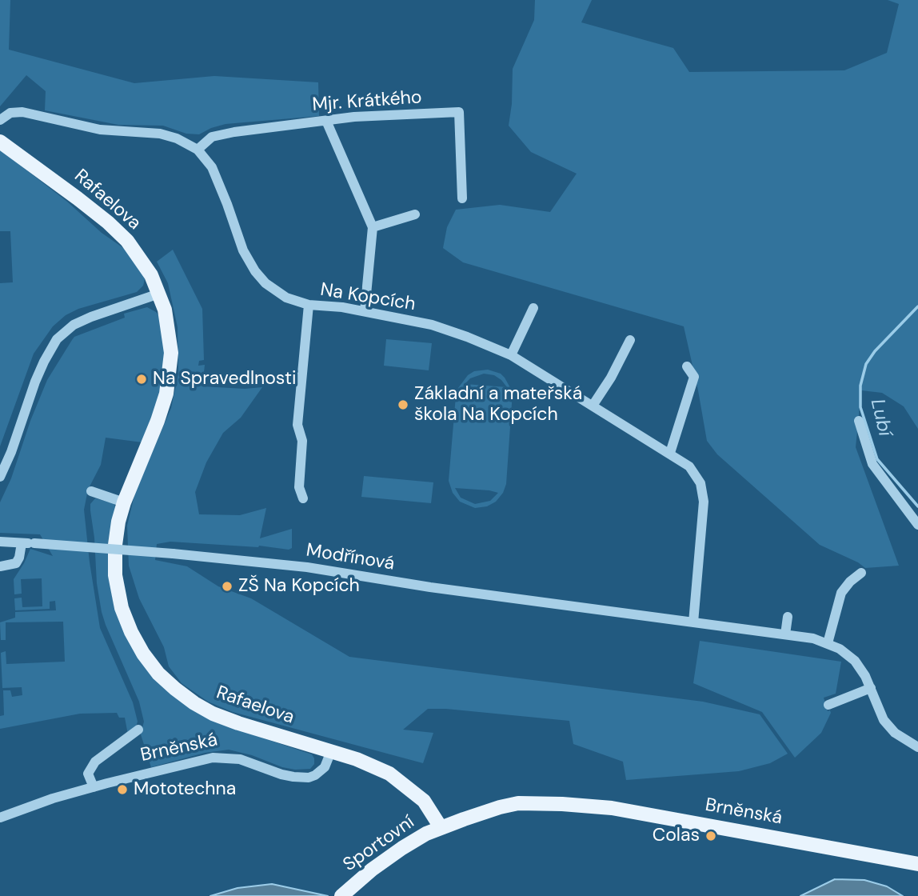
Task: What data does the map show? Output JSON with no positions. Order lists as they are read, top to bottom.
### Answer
{
  "streets": {
    "main road": ["Rafaelova", "Brněnská", "Sportovní"],
    "street": ["Mjr. Krátkého", "Na Kopcích", "Modřínová"]
  },
  "crossings": [
    ["Rafaelova", "Brněnská"],
    ["Na Kopcích", "Modřínová"],
    ["Brněnská", "Sportovní"]
  ],
  "water": ["Lubí"],
  "places": [
    "Na Spravedlnosti",
    "Základní a mateřská škola Na Kopcích",
    "ZŠ Na Kopcích",
    "Mototechna",
    "Colas"
  ]
}
